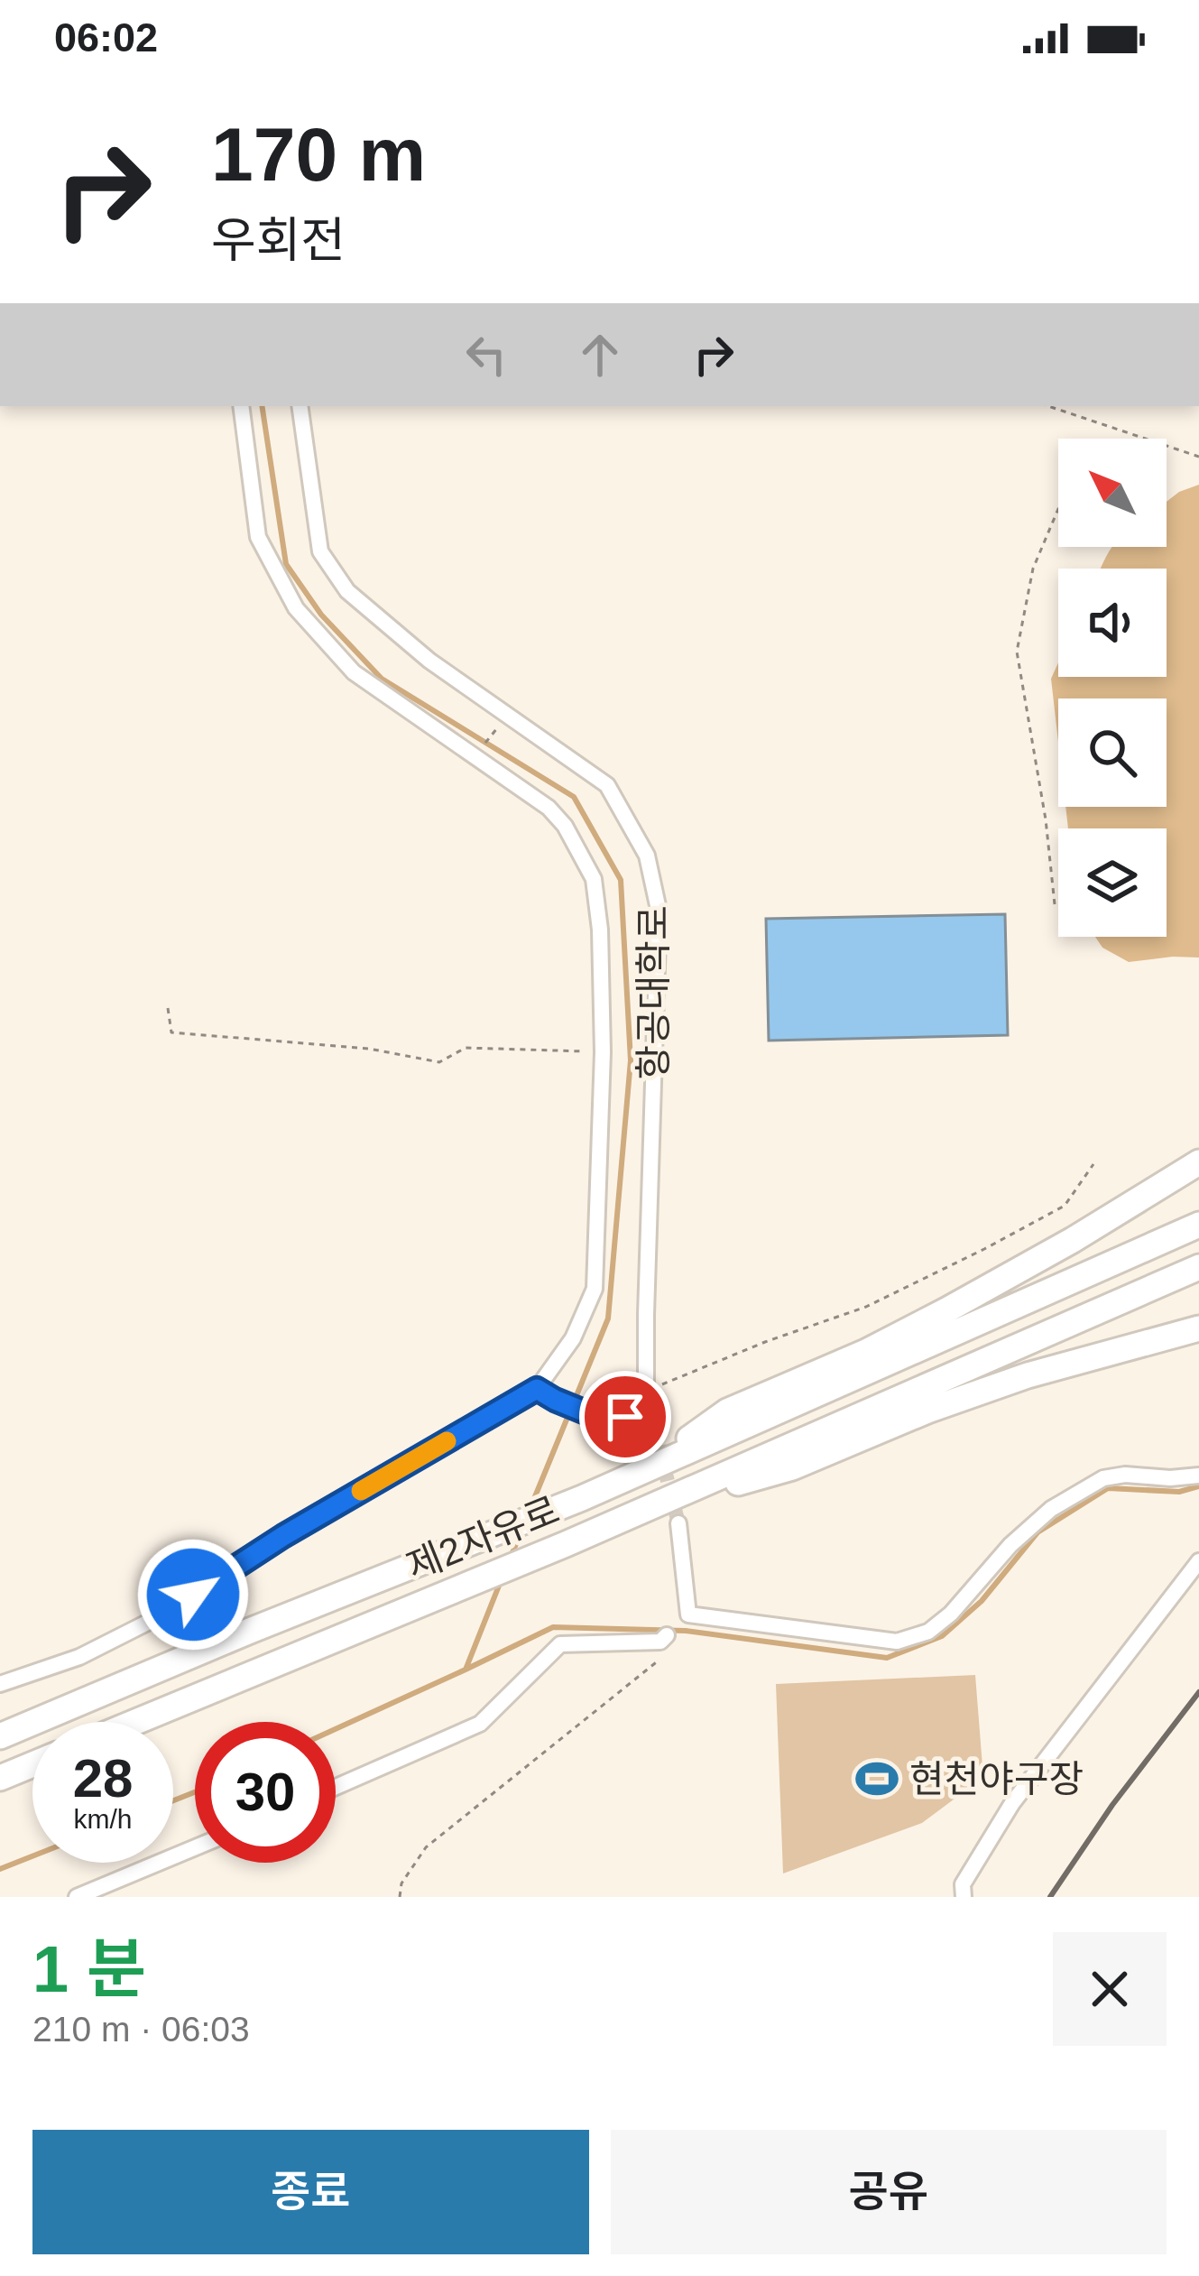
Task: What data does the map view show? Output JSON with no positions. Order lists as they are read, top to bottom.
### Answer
{
  "streets": {
    "highway": ["제2자유로"],
    "street": ["항공대학로"]
  },
  "places": {
    "sports": ["현천야구장"]
  },
  "north": "top left",
  "page": {
    "status": "06:02",
    "turn": ["170 m", "우회전"],
    "speed": "28 km/h",
    "limit": "30",
    "heading": ["1 분", "210 m · 06:03"],
    "buttons": ["종료", "공유"]
  }
}
